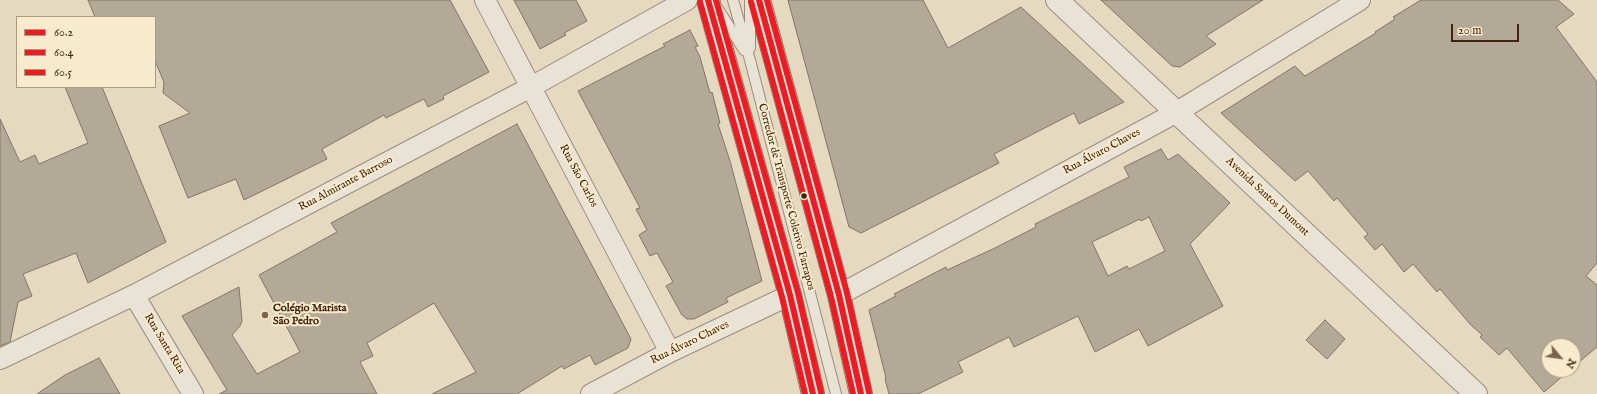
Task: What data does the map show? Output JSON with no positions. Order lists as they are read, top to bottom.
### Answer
{
  "streets": {
    "main road": ["Avenida Santos Dumont"],
    "street": [
      "Rua Álvaro Chaves",
      "Rua São Carlos",
      "Rua Almirante Barroso",
      "Rua Santa Rita"
    ],
    "lane": ["Corredor de Transporte Coletivo Farrapos"]
  },
  "crossings": [
    ["Rua Álvaro Chaves", "Rua São Carlos"],
    ["Rua Álvaro Chaves", "Avenida Santos Dumont"],
    ["Rua São Carlos", "Rua Almirante Barroso"],
    ["Rua Almirante Barroso", "Rua Santa Rita"]
  ],
  "places": ["Colégio Marista São Pedro"],
  "lines": ["transit line 60.2", "transit line 60.5", "transit line 60.4"],
  "legend": ["60.2", "60.4", "60.5"],
  "scale_bar": "20 m",
  "north": "bottom right"
}
